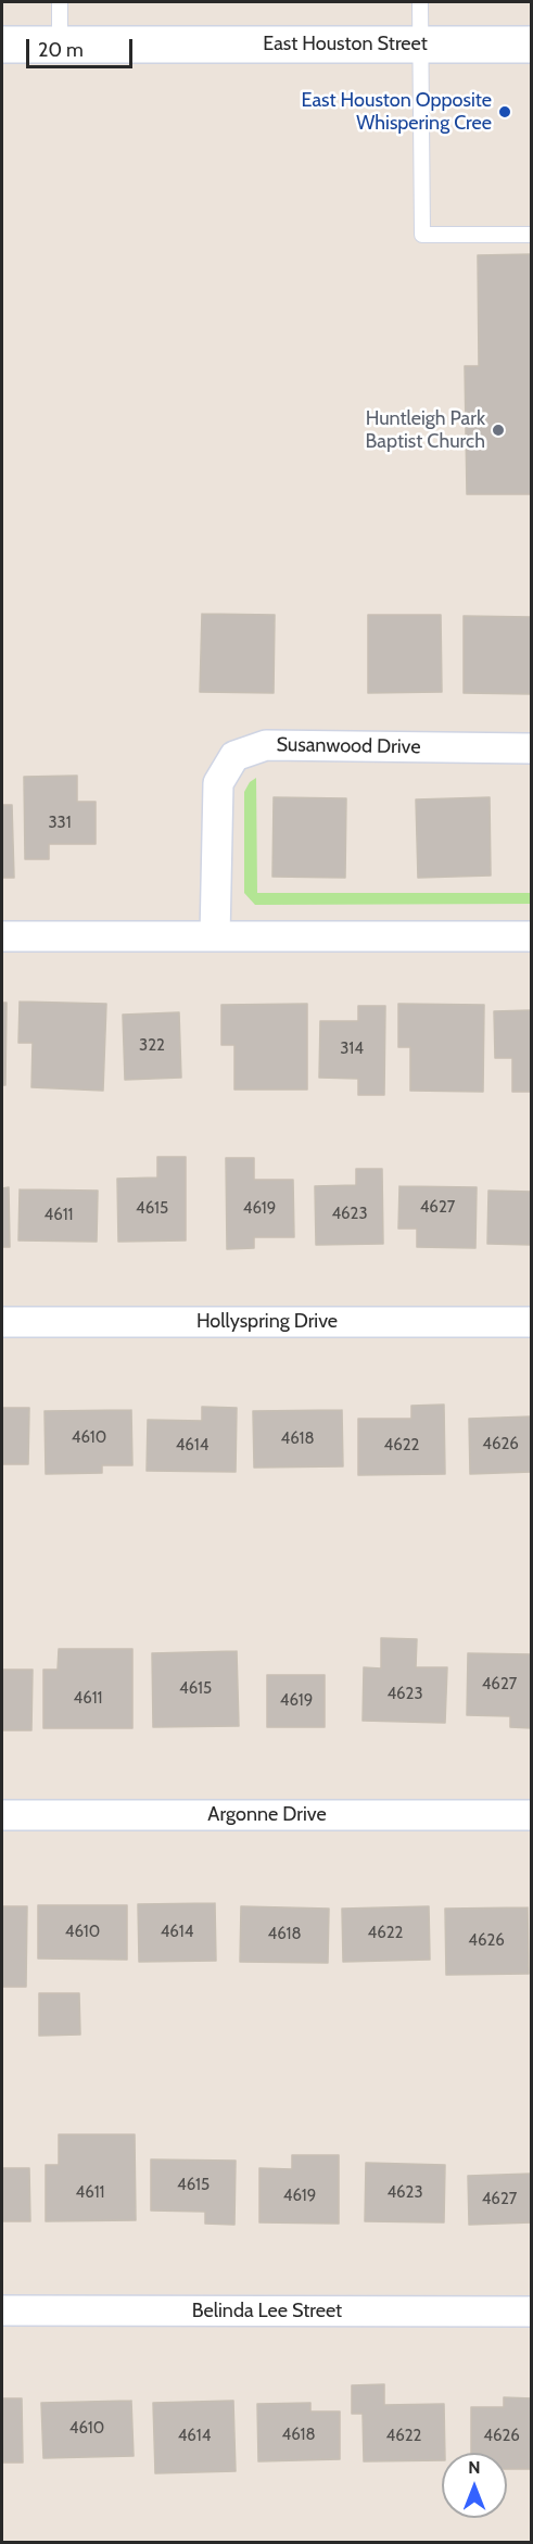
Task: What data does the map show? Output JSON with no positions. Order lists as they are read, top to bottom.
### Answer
{
  "streets": {
    "main road": ["East Houston Street"],
    "street": [
      "Susanwood Drive",
      "Hollyspring Drive",
      "Argonne Drive",
      "Belinda Lee Street"
    ]
  },
  "places": ["East Houston Opposite Whispering Cree", "Huntleigh Park Baptist Church"],
  "house_numbers": [
    "331",
    "322",
    "314",
    "4627",
    "4615",
    "4619",
    "4623",
    "4611",
    "4610",
    "4618",
    "4626",
    "4614",
    "4622",
    "4627",
    "4615",
    "4623",
    "4611",
    "4619",
    "4610",
    "4614",
    "4622",
    "4618",
    "4626",
    "4615",
    "4611",
    "4623",
    "4619",
    "4627",
    "4610",
    "4618",
    "4614",
    "4622",
    "4626"
  ],
  "scale_bar": "20 m",
  "north": "top"
}
